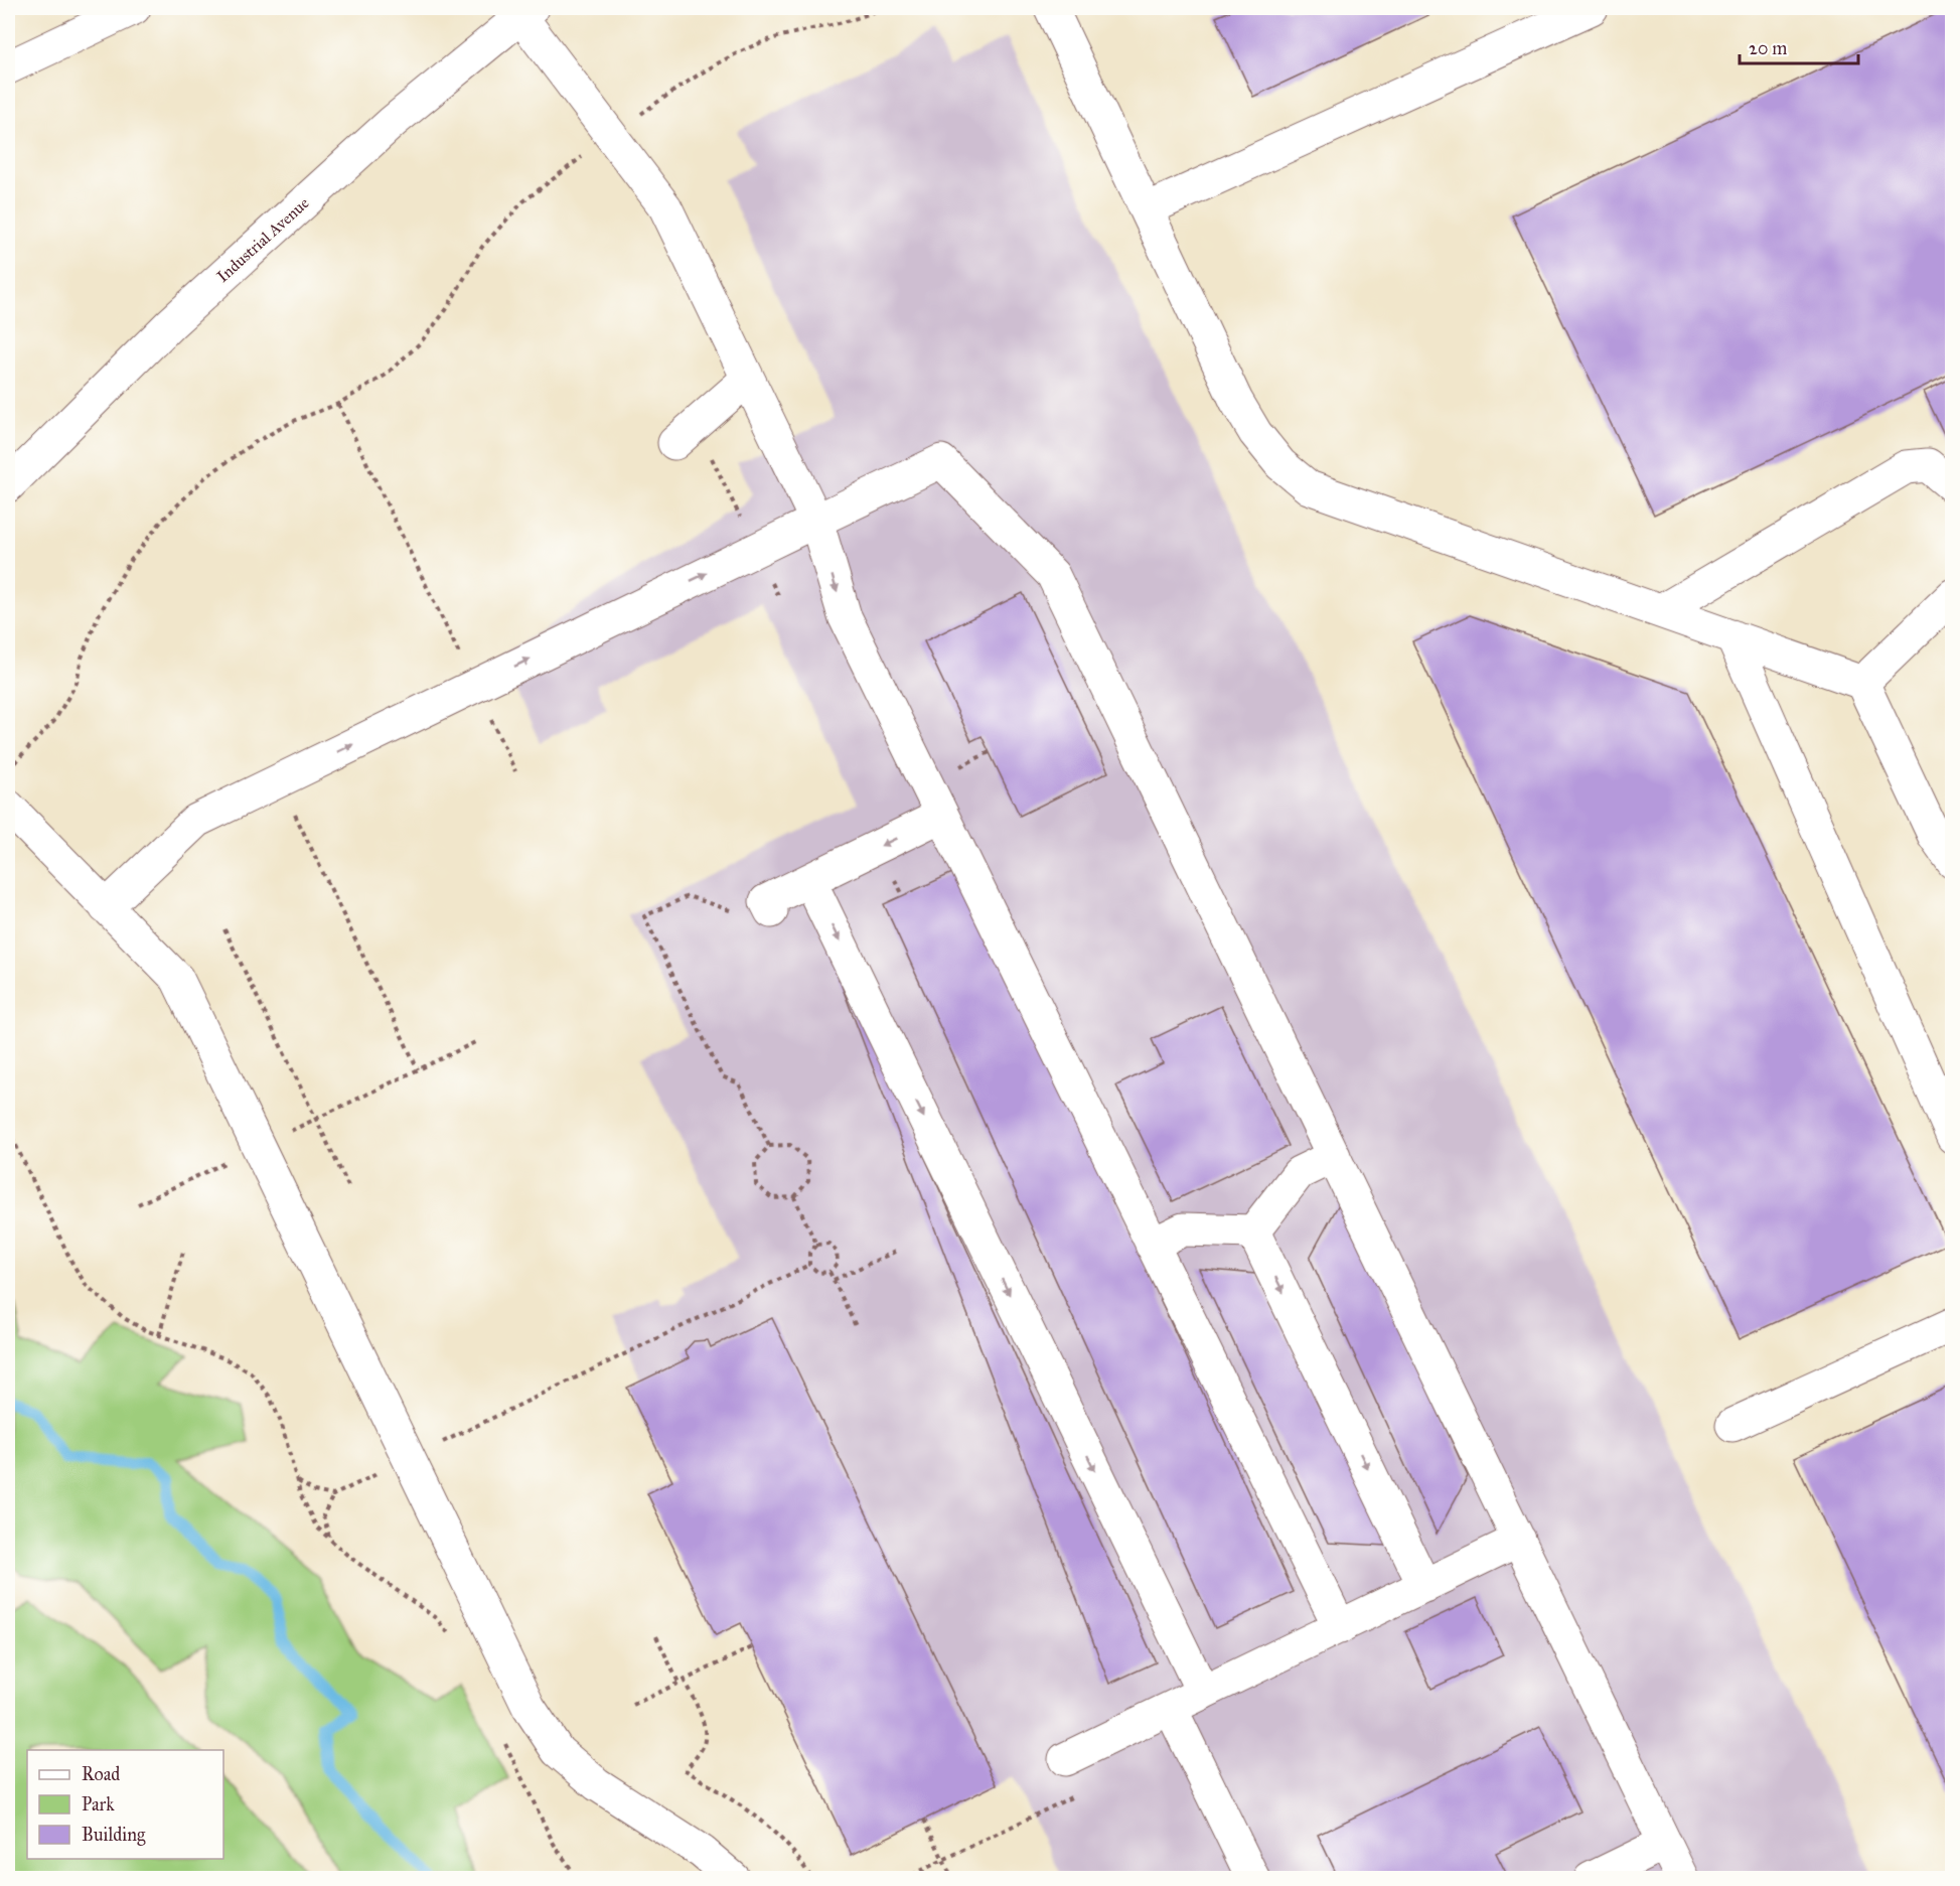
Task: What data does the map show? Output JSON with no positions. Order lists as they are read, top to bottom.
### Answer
{
  "streets": {
    "street": ["Industrial Avenue"]
  },
  "legend": ["Road", "Park", "Building"],
  "scale_bar": "20 m"
}
